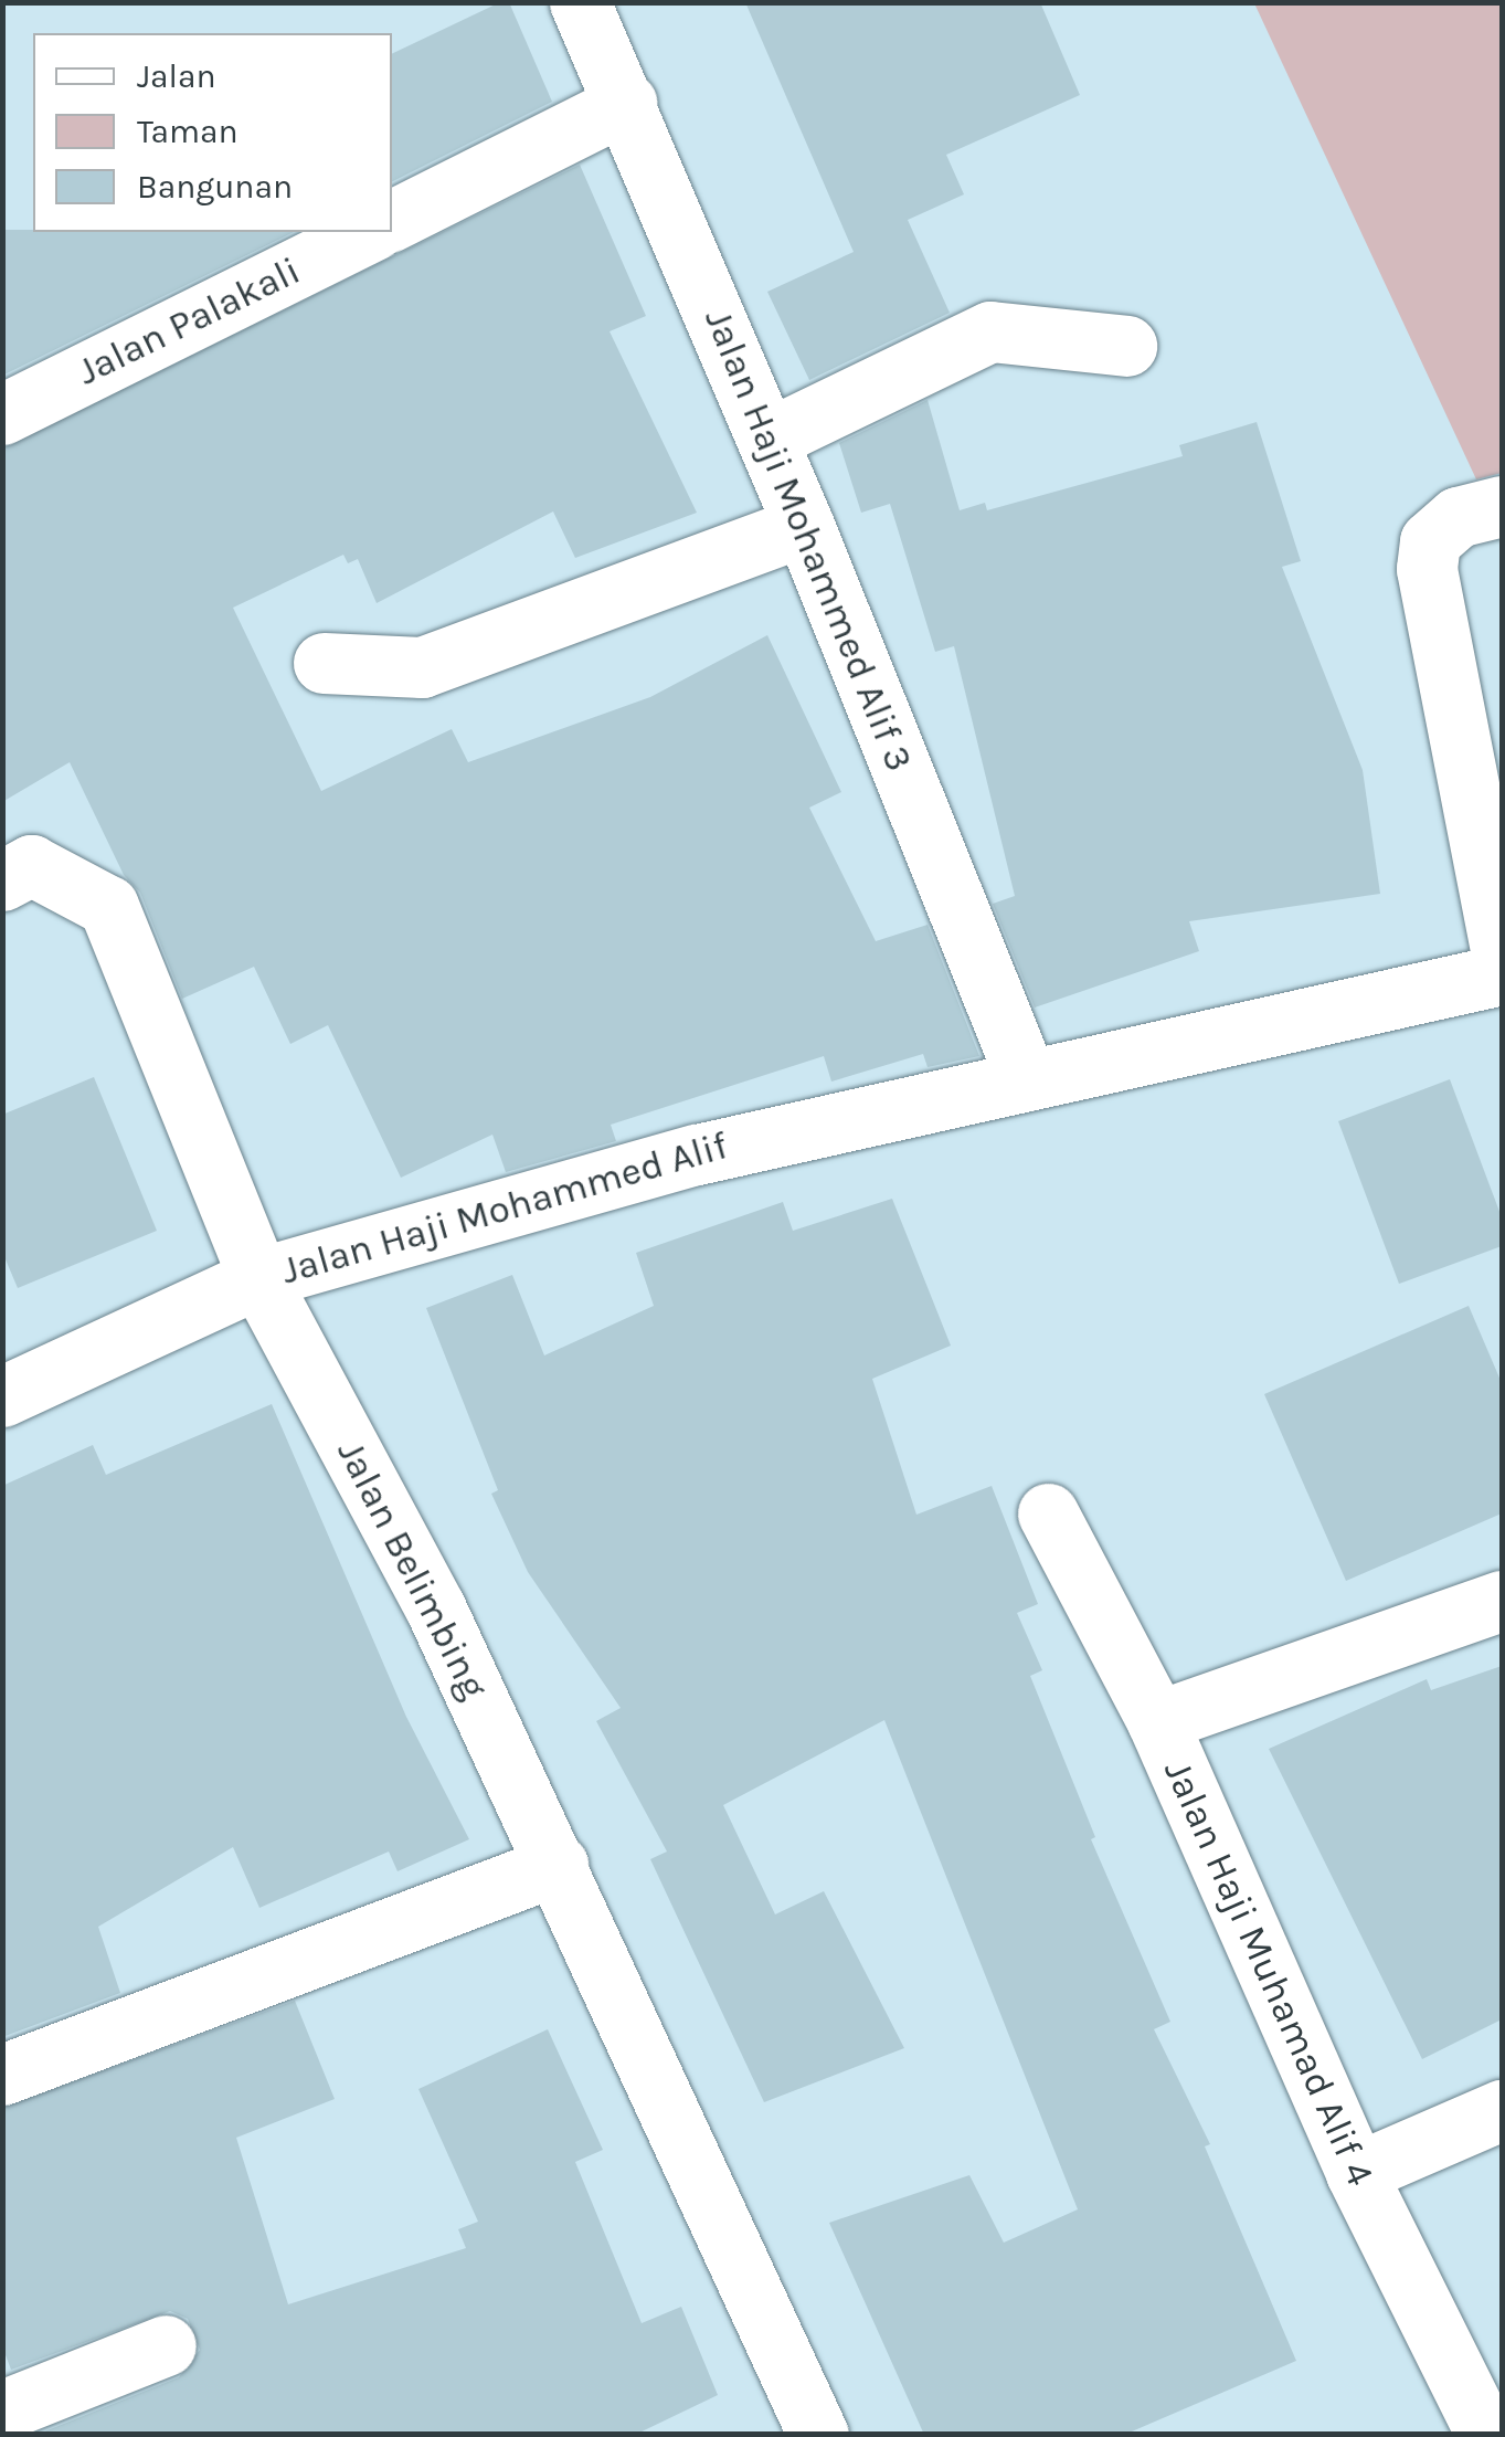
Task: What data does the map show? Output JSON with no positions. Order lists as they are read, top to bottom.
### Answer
{
  "streets": {
    "street": [
      "Jalan Palakali",
      "Jalan Haji Mohammed Alif 3",
      "Jalan Haji Mohammed Alif",
      "Jalan Belimbing",
      "Jalan Haji Muhamad Alif 4"
    ]
  },
  "crossings": [
    ["Jalan Haji Mohammed Alif 3", "Jalan Haji Mohammed Alif"],
    ["Jalan Haji Mohammed Alif", "Jalan Belimbing"]
  ],
  "legend": ["Jalan", "Taman", "Bangunan"]
}
